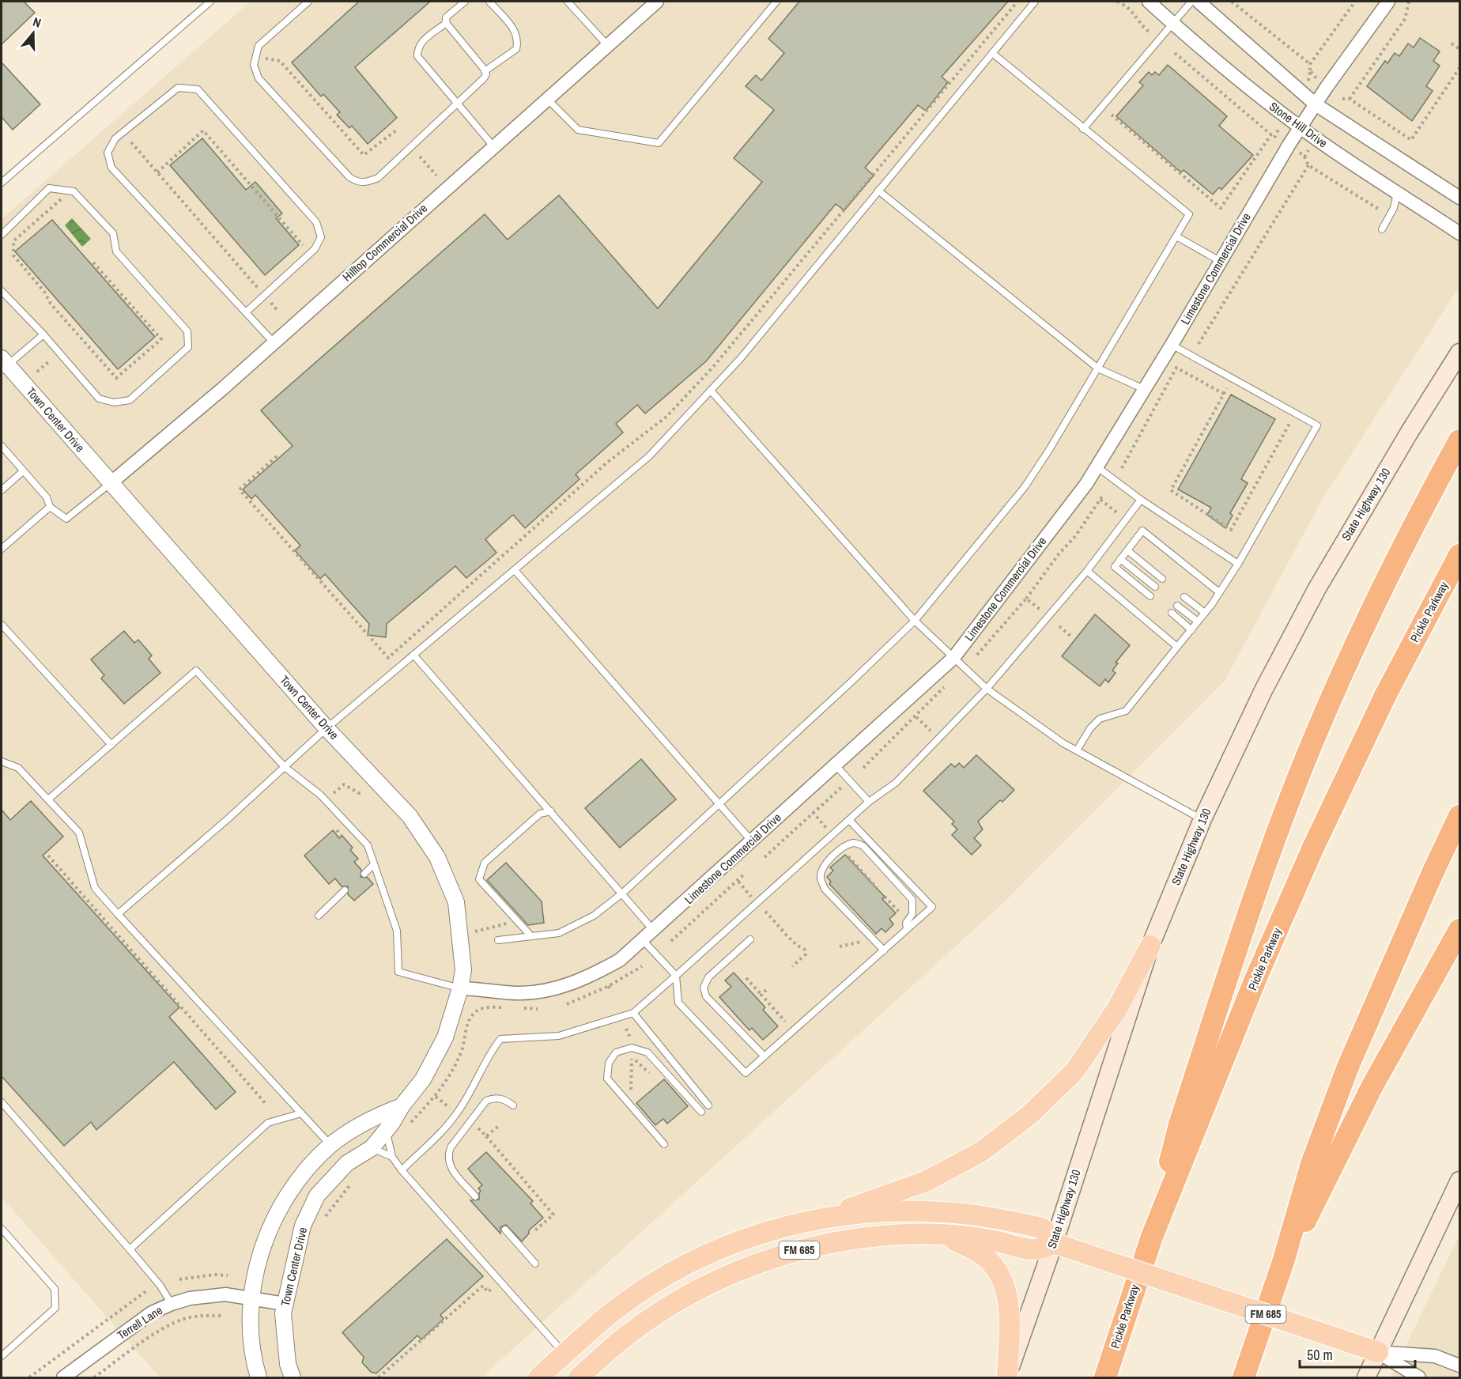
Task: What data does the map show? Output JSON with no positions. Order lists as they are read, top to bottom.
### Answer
{
  "streets": {
    "highway": ["Pickle Parkway"],
    "main road": ["State Highway 130", "FM 685"],
    "street": [
      "Stone Hill Drive",
      "Hilltop Commercial Drive",
      "Limestone Commercial Drive",
      "Town Center Drive",
      "Terrell Lane"
    ]
  },
  "crossings": [
    ["Stone Hill Drive", "Limestone Commercial Drive"],
    ["Hilltop Commercial Drive", "Town Center Drive"],
    ["Limestone Commercial Drive", "Town Center Drive"],
    ["Town Center Drive", "Terrell Lane"],
    ["State Highway 130", "FM 685"]
  ],
  "scale_bar": "50 m",
  "north": "top"
}
